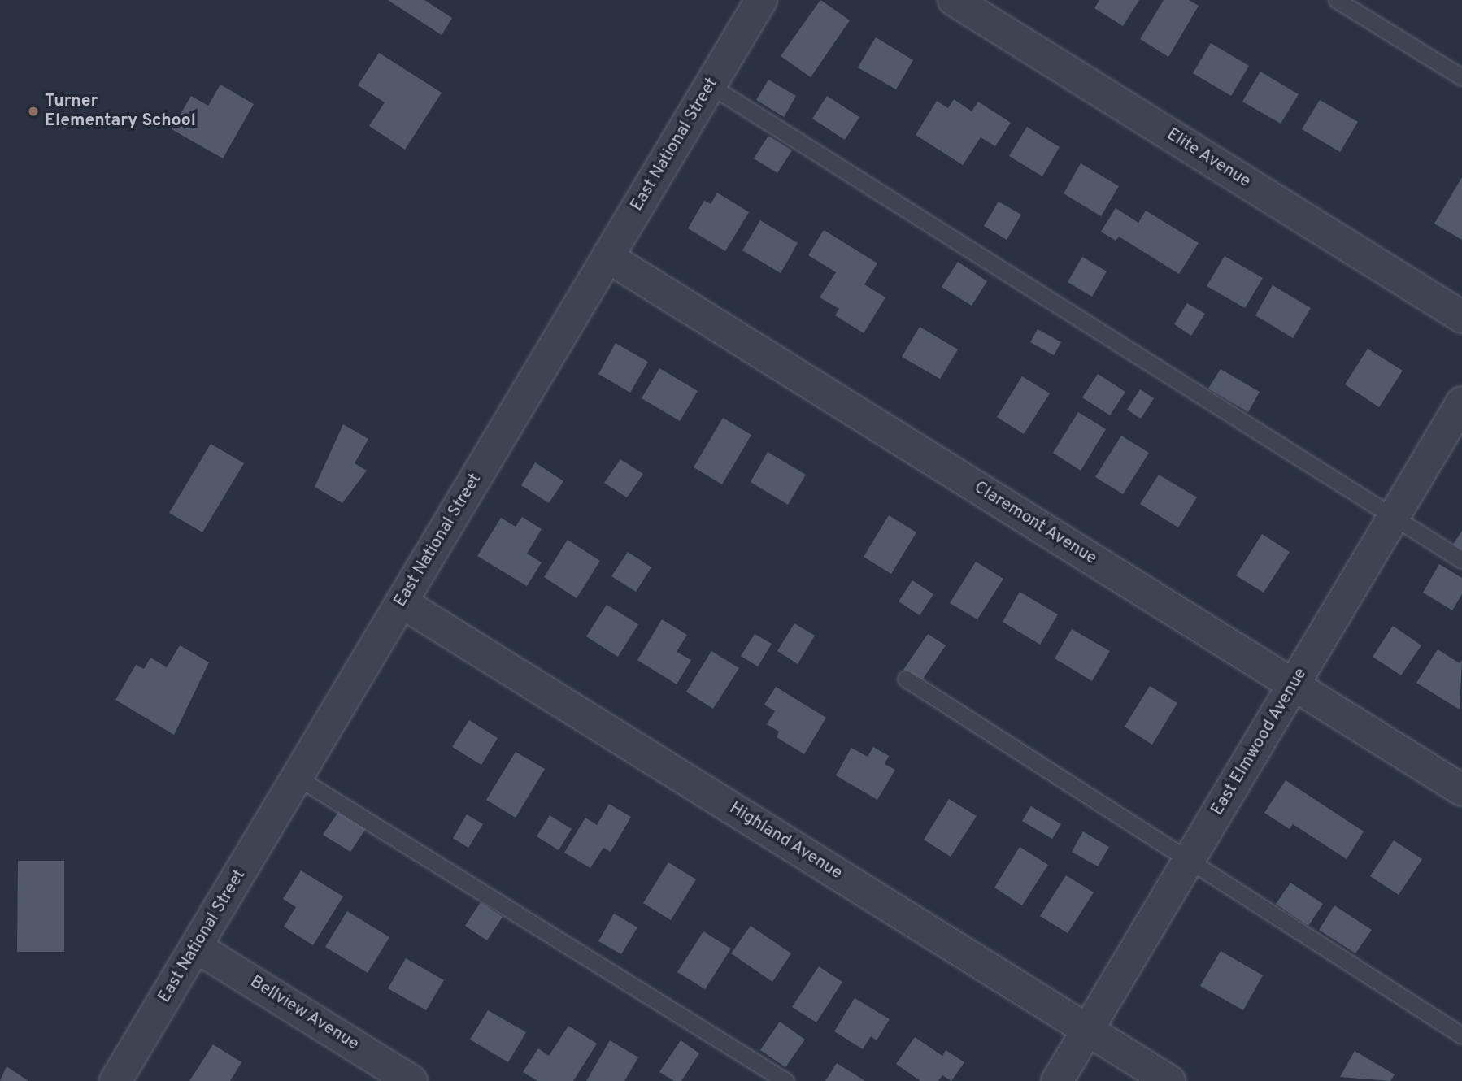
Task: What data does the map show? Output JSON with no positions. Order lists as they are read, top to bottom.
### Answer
{
  "streets": {
    "street": [
      "East National Street",
      "Elite Avenue",
      "Claremont Avenue",
      "East Elmwood Avenue",
      "Highland Avenue",
      "Bellview Avenue"
    ]
  },
  "crossings": [
    ["East National Street", "Claremont Avenue"],
    ["East National Street", "Highland Avenue"],
    ["East National Street", "Bellview Avenue"],
    ["Claremont Avenue", "East Elmwood Avenue"],
    ["East Elmwood Avenue", "Highland Avenue"]
  ],
  "places": ["Turner Elementary School"]
}
